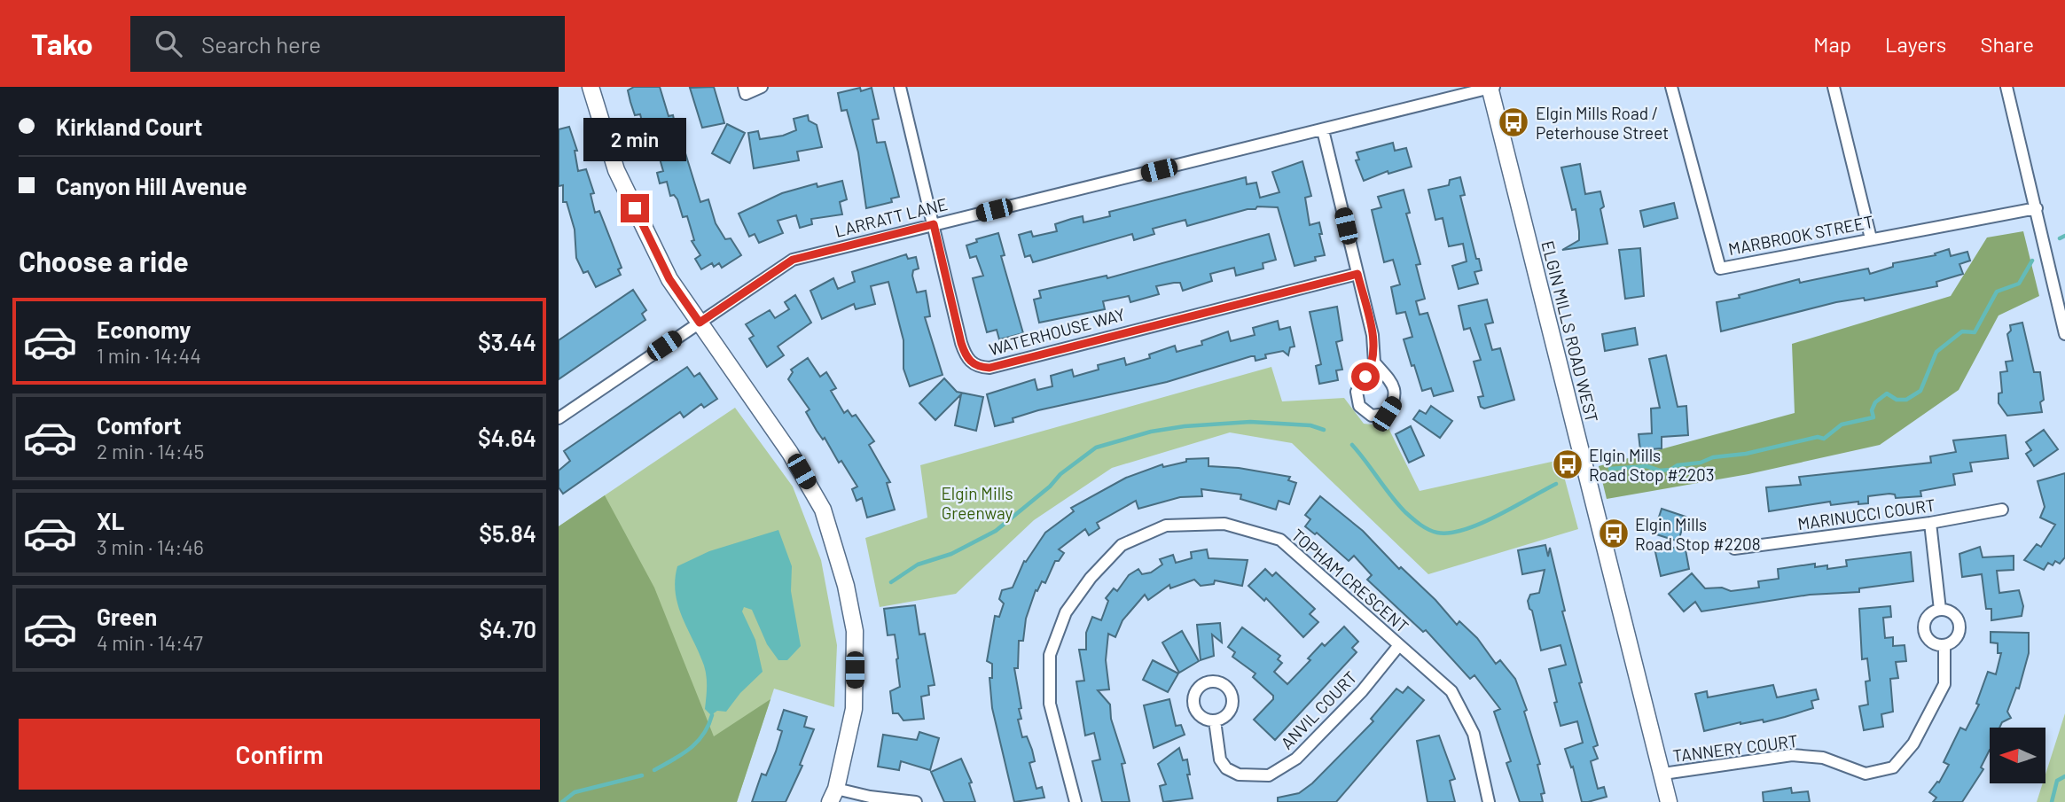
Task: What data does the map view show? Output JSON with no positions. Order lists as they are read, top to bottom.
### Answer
{
  "streets": {
    "street": [
      "LARRATT LANE",
      "MARBROOK STREET",
      "WATERHOUSE WAY",
      "ELGIN MILLS ROAD WEST",
      "MARINUCCI COURT",
      "TOPHAM CRESCENT",
      "ANVIL COURT",
      "TANNERY COURT"
    ]
  },
  "crossings": [
    ["LARRATT LANE", "WATERHOUSE WAY"],
    ["LARRATT LANE", "ELGIN MILLS ROAD WEST"],
    ["ELGIN MILLS ROAD WEST", "TANNERY COURT"],
    ["TOPHAM CRESCENT", "ANVIL COURT"]
  ],
  "parks": ["Elgin Mills Greenway"],
  "places": {
    "bus stop": ["Elgin Mills Road / Peterhouse Street", "Elgin Mills Road Stop #2203", "Elgin Mills Road Stop #2208"]
  },
  "north": "left",
  "page": {
    "header": "Tako",
    "search": "Search here",
    "nav": ["Map", "Layers", "Share"],
    "banner": ["Kirkland Court", "Canyon Hill Avenue"],
    "bubble": "2 min",
    "heading": "Choose a ride",
    "list": [
      {
        "name": "Economy",
        "note": "1 min · 14:44",
        "value": "$3.44"
      },
      {
        "name": "Comfort",
        "note": "2 min · 14:45",
        "value": "$4.64"
      },
      {
        "name": "XL",
        "note": "3 min · 14:46",
        "value": "$5.84"
      },
      {
        "name": "Green",
        "note": "4 min · 14:47",
        "value": "$4.70"
      }
    ],
    "buttons": "Confirm"
  }
}
